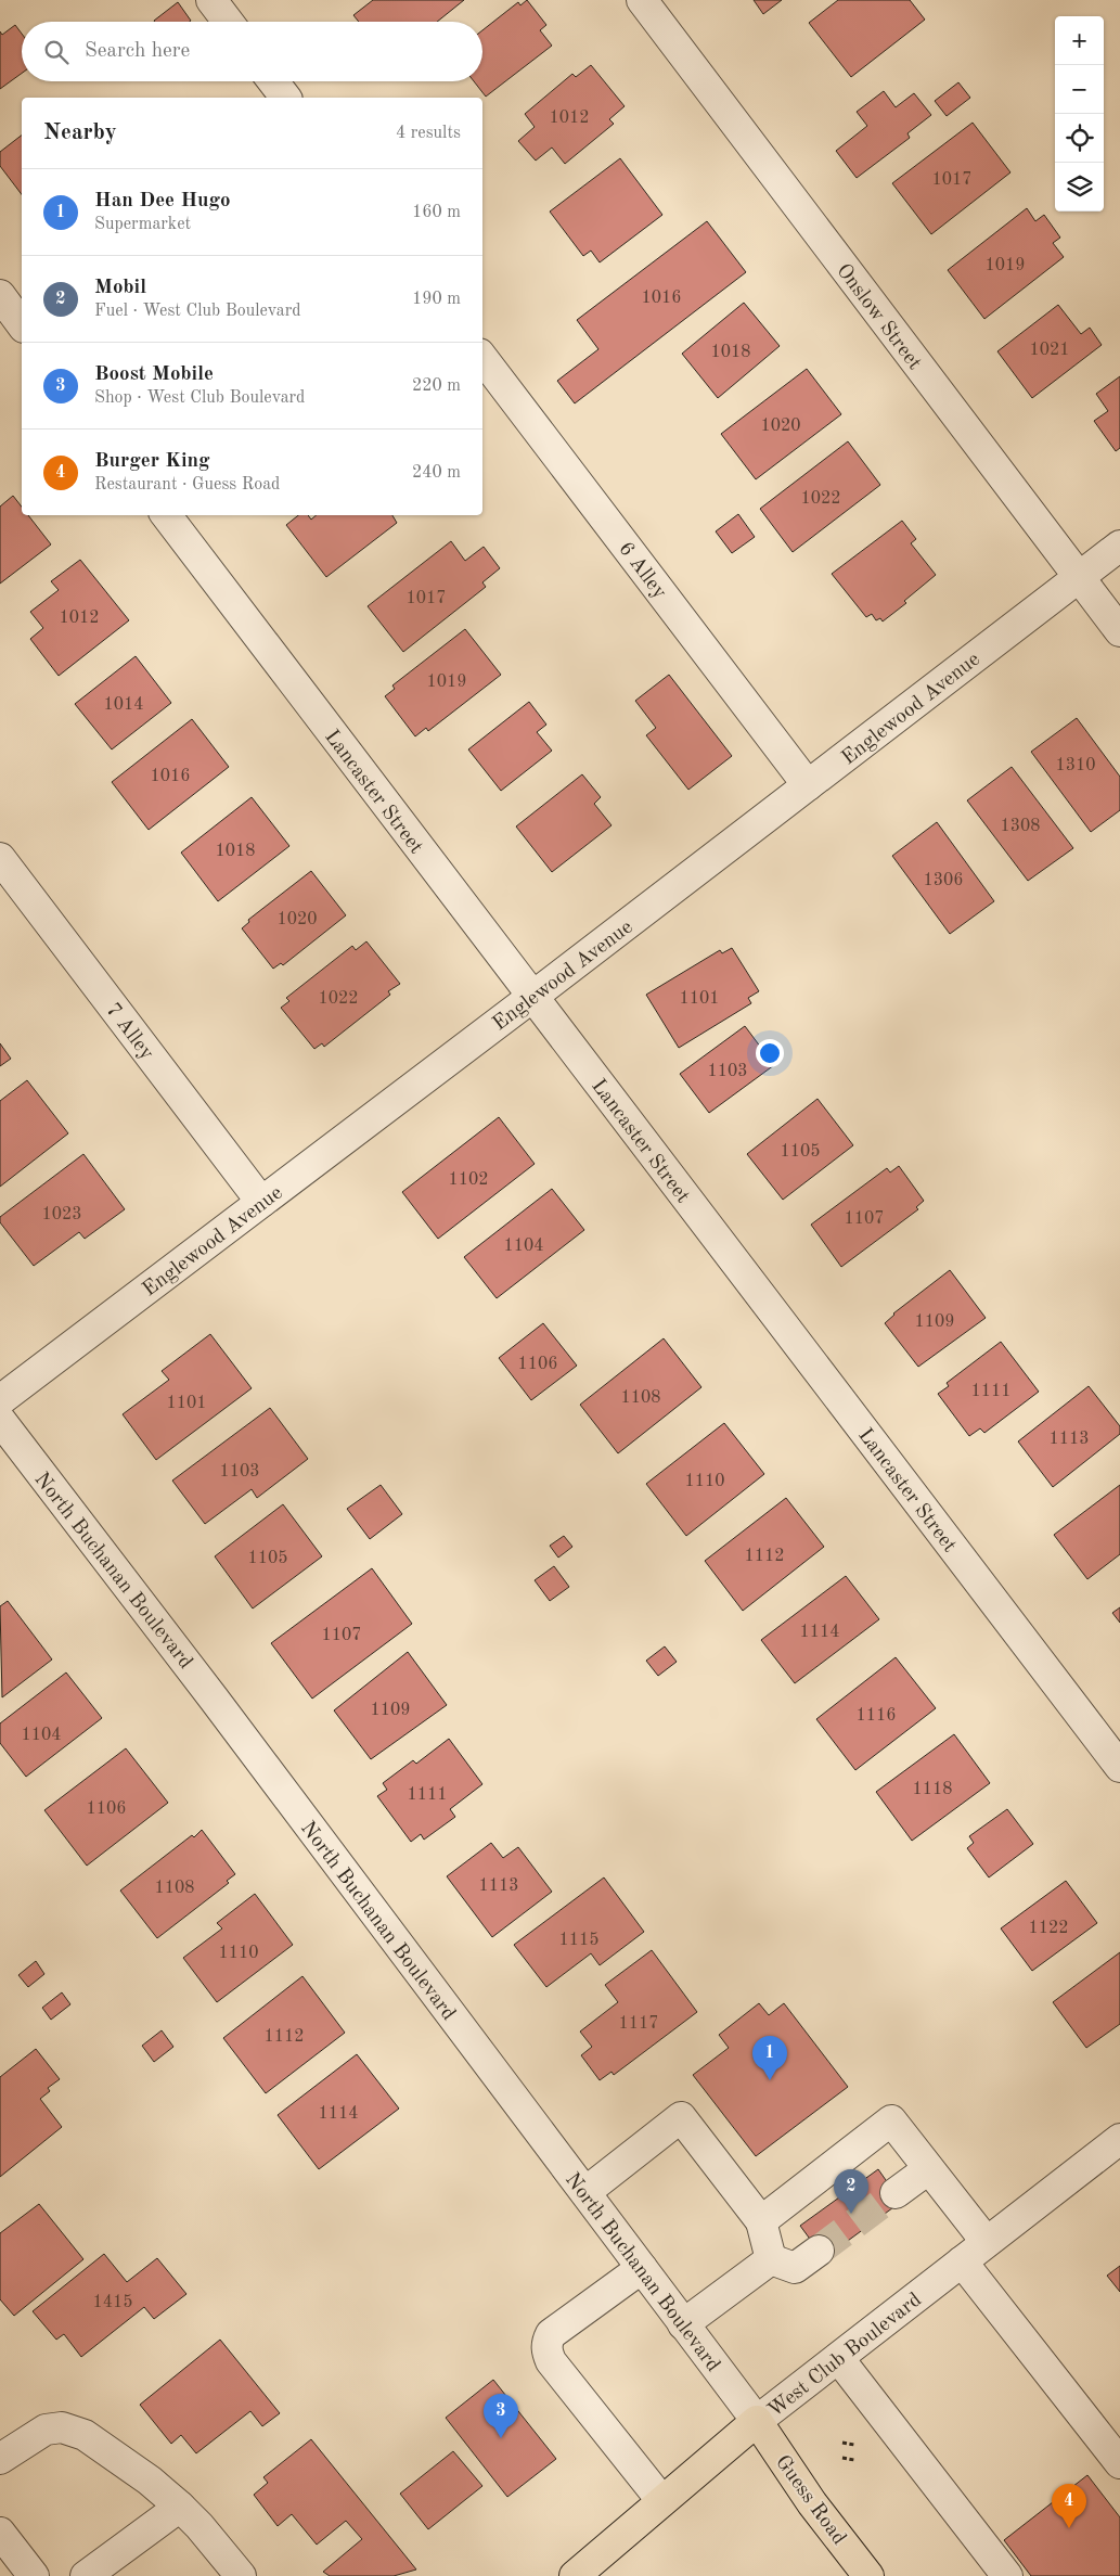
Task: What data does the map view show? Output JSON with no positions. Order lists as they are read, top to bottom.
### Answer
{
  "streets": {
    "main road": ["West Club Boulevard", "Guess Road"],
    "street": [
      "Onslow Street",
      "6 Alley",
      "Englewood Avenue",
      "Lancaster Street",
      "7 Alley",
      "North Buchanan Boulevard"
    ]
  },
  "crossings": [
    ["Onslow Street", "Englewood Avenue"],
    ["6 Alley", "Englewood Avenue"],
    ["Englewood Avenue", "Lancaster Street"],
    ["Englewood Avenue", "7 Alley"],
    ["North Buchanan Boulevard", "West Club Boulevard"],
    ["North Buchanan Boulevard", "Guess Road"],
    ["West Club Boulevard", "Guess Road"]
  ],
  "house_numbers": [
    "1012",
    "1017",
    "1019",
    "1016",
    "1021",
    "1018",
    "1020",
    "1022",
    "1017",
    "1012",
    "1019",
    "1014",
    "1310",
    "1016",
    "1308",
    "1018",
    "1306",
    "1020",
    "1022",
    "1101",
    "1103",
    "1105",
    "1102",
    "1023",
    "1107",
    "1104",
    "1109",
    "1106",
    "1111",
    "1108",
    "1101",
    "1113",
    "1103",
    "1110",
    "1112",
    "1105",
    "1114",
    "1107",
    "1109",
    "1116",
    "1104",
    "1118",
    "1111",
    "1106",
    "1113",
    "1108",
    "1122",
    "1115",
    "1110",
    "1117",
    "1112",
    "1114",
    "1415"
  ],
  "page": {
    "map_buttons": ["+", "−"],
    "search": "Search here",
    "heading": ["Nearby", "4 results"],
    "list": [
      {
        "mark": "1",
        "name": "Han Dee Hugo",
        "note": "Supermarket",
        "value": "160 m"
      },
      {
        "mark": "2",
        "name": "Mobil",
        "note": "Fuel · West Club Boulevard",
        "value": "190 m"
      },
      {
        "mark": "3",
        "name": "Boost Mobile",
        "note": "Shop · West Club Boulevard",
        "value": "220 m"
      },
      {
        "mark": "4",
        "name": "Burger King",
        "note": "Restaurant · Guess Road",
        "value": "240 m"
      }
    ],
    "pins": [
      "1",
      "2",
      "3",
      "4"
    ]
  }
}
